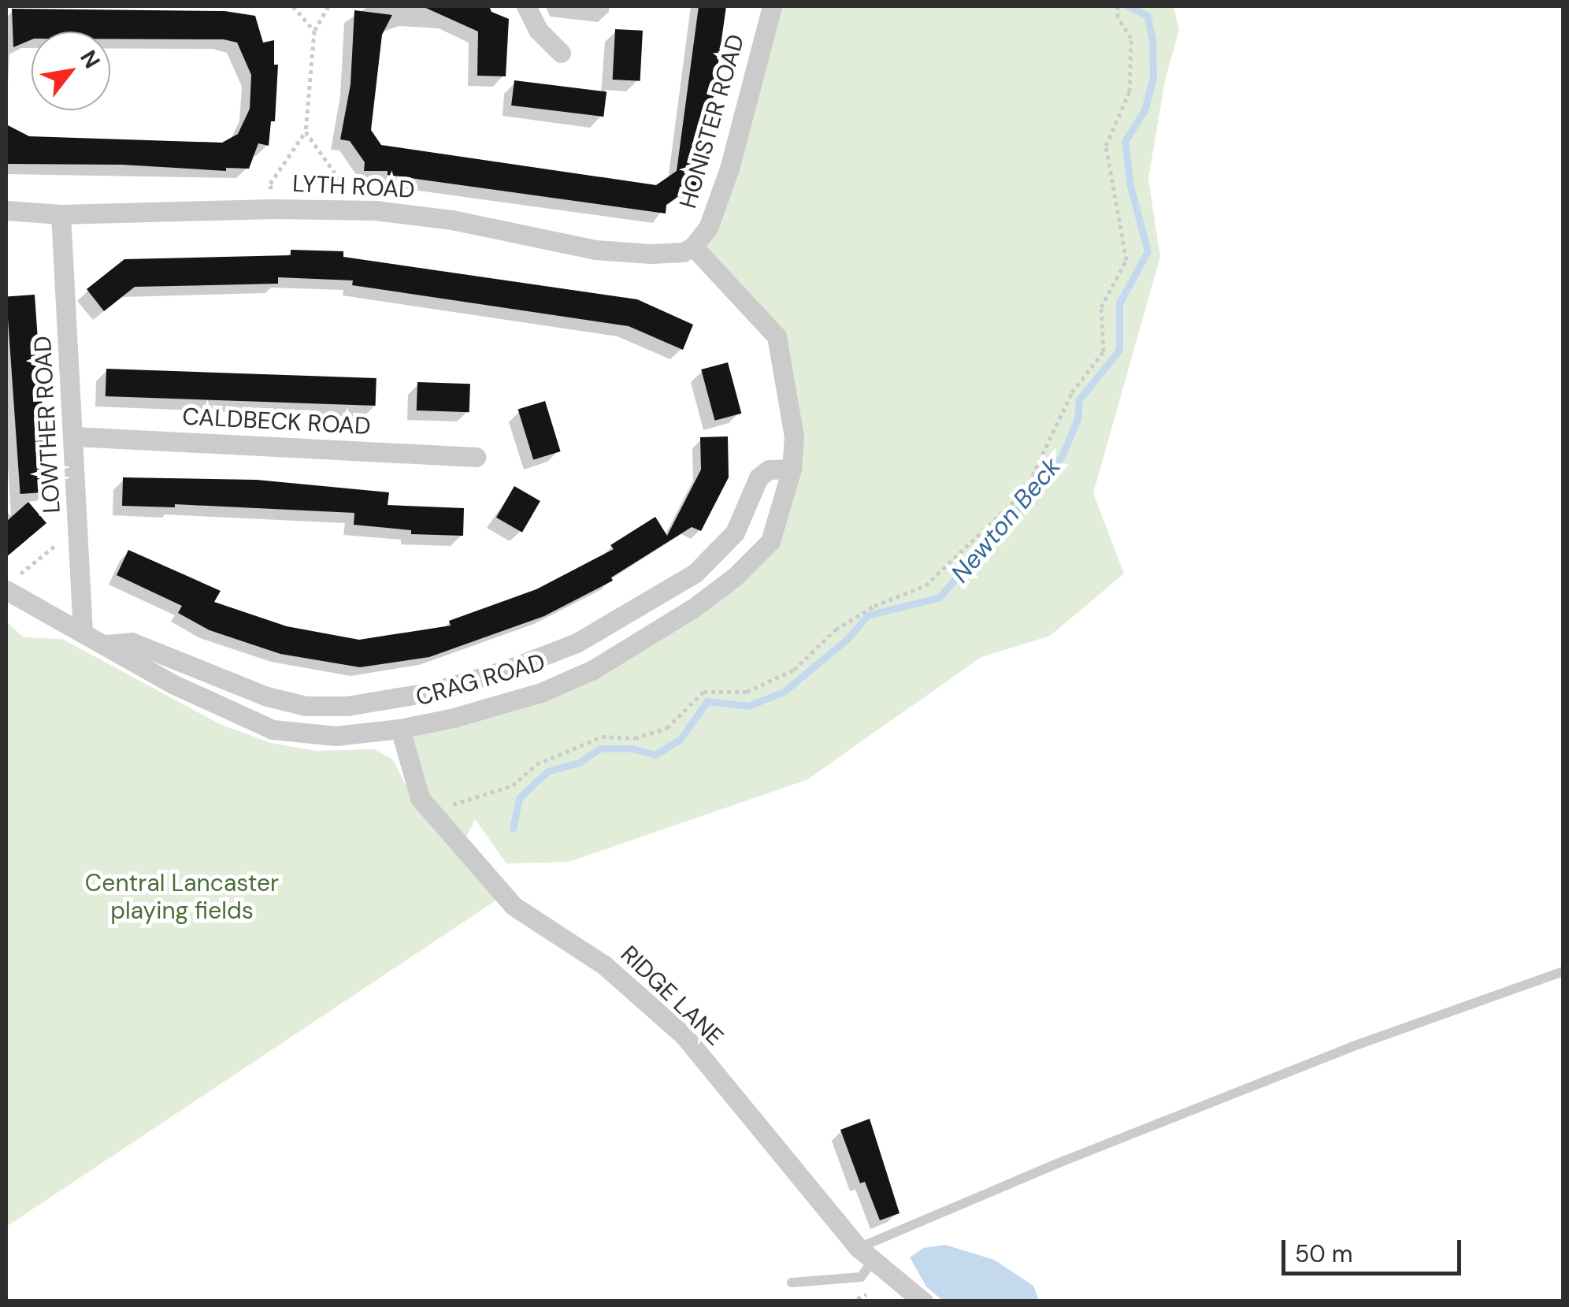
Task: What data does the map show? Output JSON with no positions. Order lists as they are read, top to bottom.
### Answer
{
  "streets": {
    "street": [
      "HONISTER ROAD",
      "LYTH ROAD",
      "CALDBECK ROAD",
      "LOWTHER ROAD",
      "CRAG ROAD",
      "RIDGE LANE"
    ]
  },
  "crossings": [
    ["HONISTER ROAD", "LYTH ROAD"],
    ["HONISTER ROAD", "CRAG ROAD"],
    ["LYTH ROAD", "LOWTHER ROAD"],
    ["LYTH ROAD", "CRAG ROAD"],
    ["CALDBECK ROAD", "LOWTHER ROAD"],
    ["LOWTHER ROAD", "CRAG ROAD"],
    ["CRAG ROAD", "RIDGE LANE"]
  ],
  "water": ["Newton Beck"],
  "parks": ["Central Lancaster playing fields"],
  "scale_bar": "50 m",
  "north": "top right"
}
